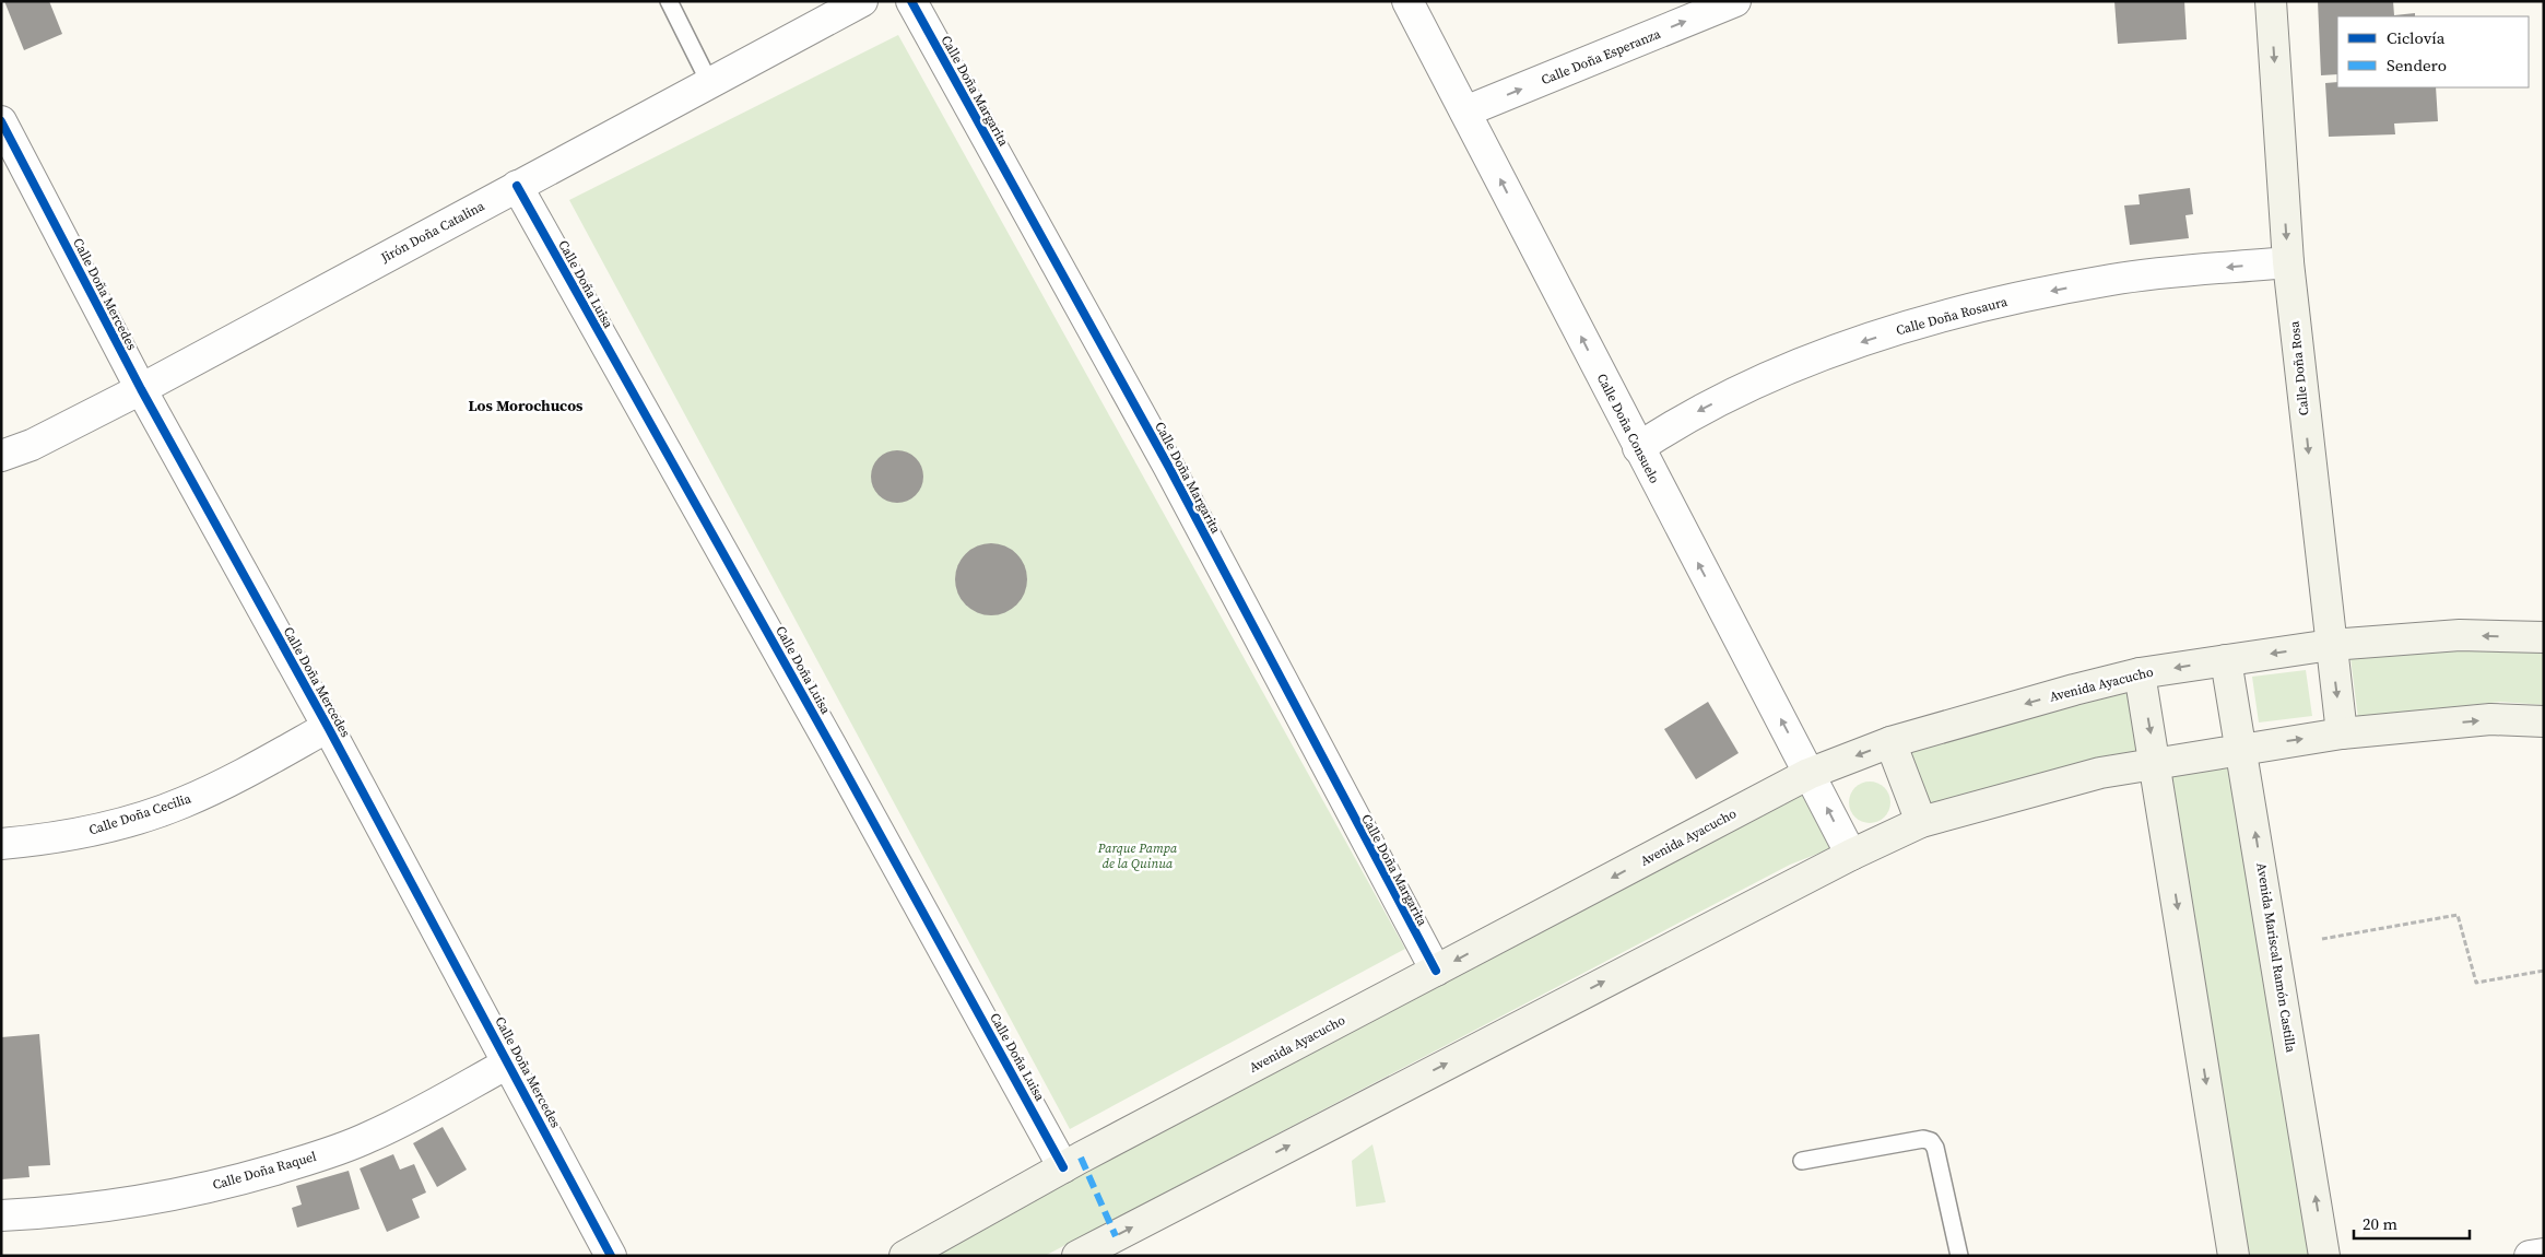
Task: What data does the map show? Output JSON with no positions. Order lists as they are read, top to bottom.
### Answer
{
  "streets": {
    "main road": ["Calle Doña Rosa", "Avenida Ayacucho", "Avenida Mariscal Ramón Castilla"],
    "street": [
      "Calle Doña Esperanza",
      "Calle Doña Margarita",
      "Jirón Doña Catalina",
      "Calle Doña Luisa",
      "Calle Doña Mercedes",
      "Calle Doña Rosaura",
      "Calle Doña Consuelo",
      "Calle Doña Cecilia",
      "Calle Doña Raquel"
    ]
  },
  "crossings": [
    ["Calle Doña Esperanza", "Calle Doña Consuelo"],
    ["Calle Doña Margarita", "Avenida Ayacucho"],
    ["Jirón Doña Catalina", "Calle Doña Luisa"],
    ["Jirón Doña Catalina", "Calle Doña Mercedes"],
    ["Calle Doña Luisa", "Avenida Ayacucho"],
    ["Calle Doña Mercedes", "Calle Doña Cecilia"],
    ["Calle Doña Mercedes", "Calle Doña Raquel"],
    ["Calle Doña Rosaura", "Calle Doña Rosa"],
    ["Calle Doña Rosaura", "Calle Doña Consuelo"],
    ["Calle Doña Rosa", "Avenida Ayacucho"],
    ["Calle Doña Consuelo", "Avenida Ayacucho"],
    ["Avenida Ayacucho", "Avenida Mariscal Ramón Castilla"]
  ],
  "one_way": [
    "Calle Doña Esperanza",
    "Calle Doña Rosaura",
    "Calle Doña Rosa",
    "Calle Doña Consuelo"
  ],
  "districts": ["Los Morochucos"],
  "parks": ["Parque Pampa de la Quinua"],
  "legend": ["Ciclovía", "Sendero"],
  "scale_bar": "20 m"
}
